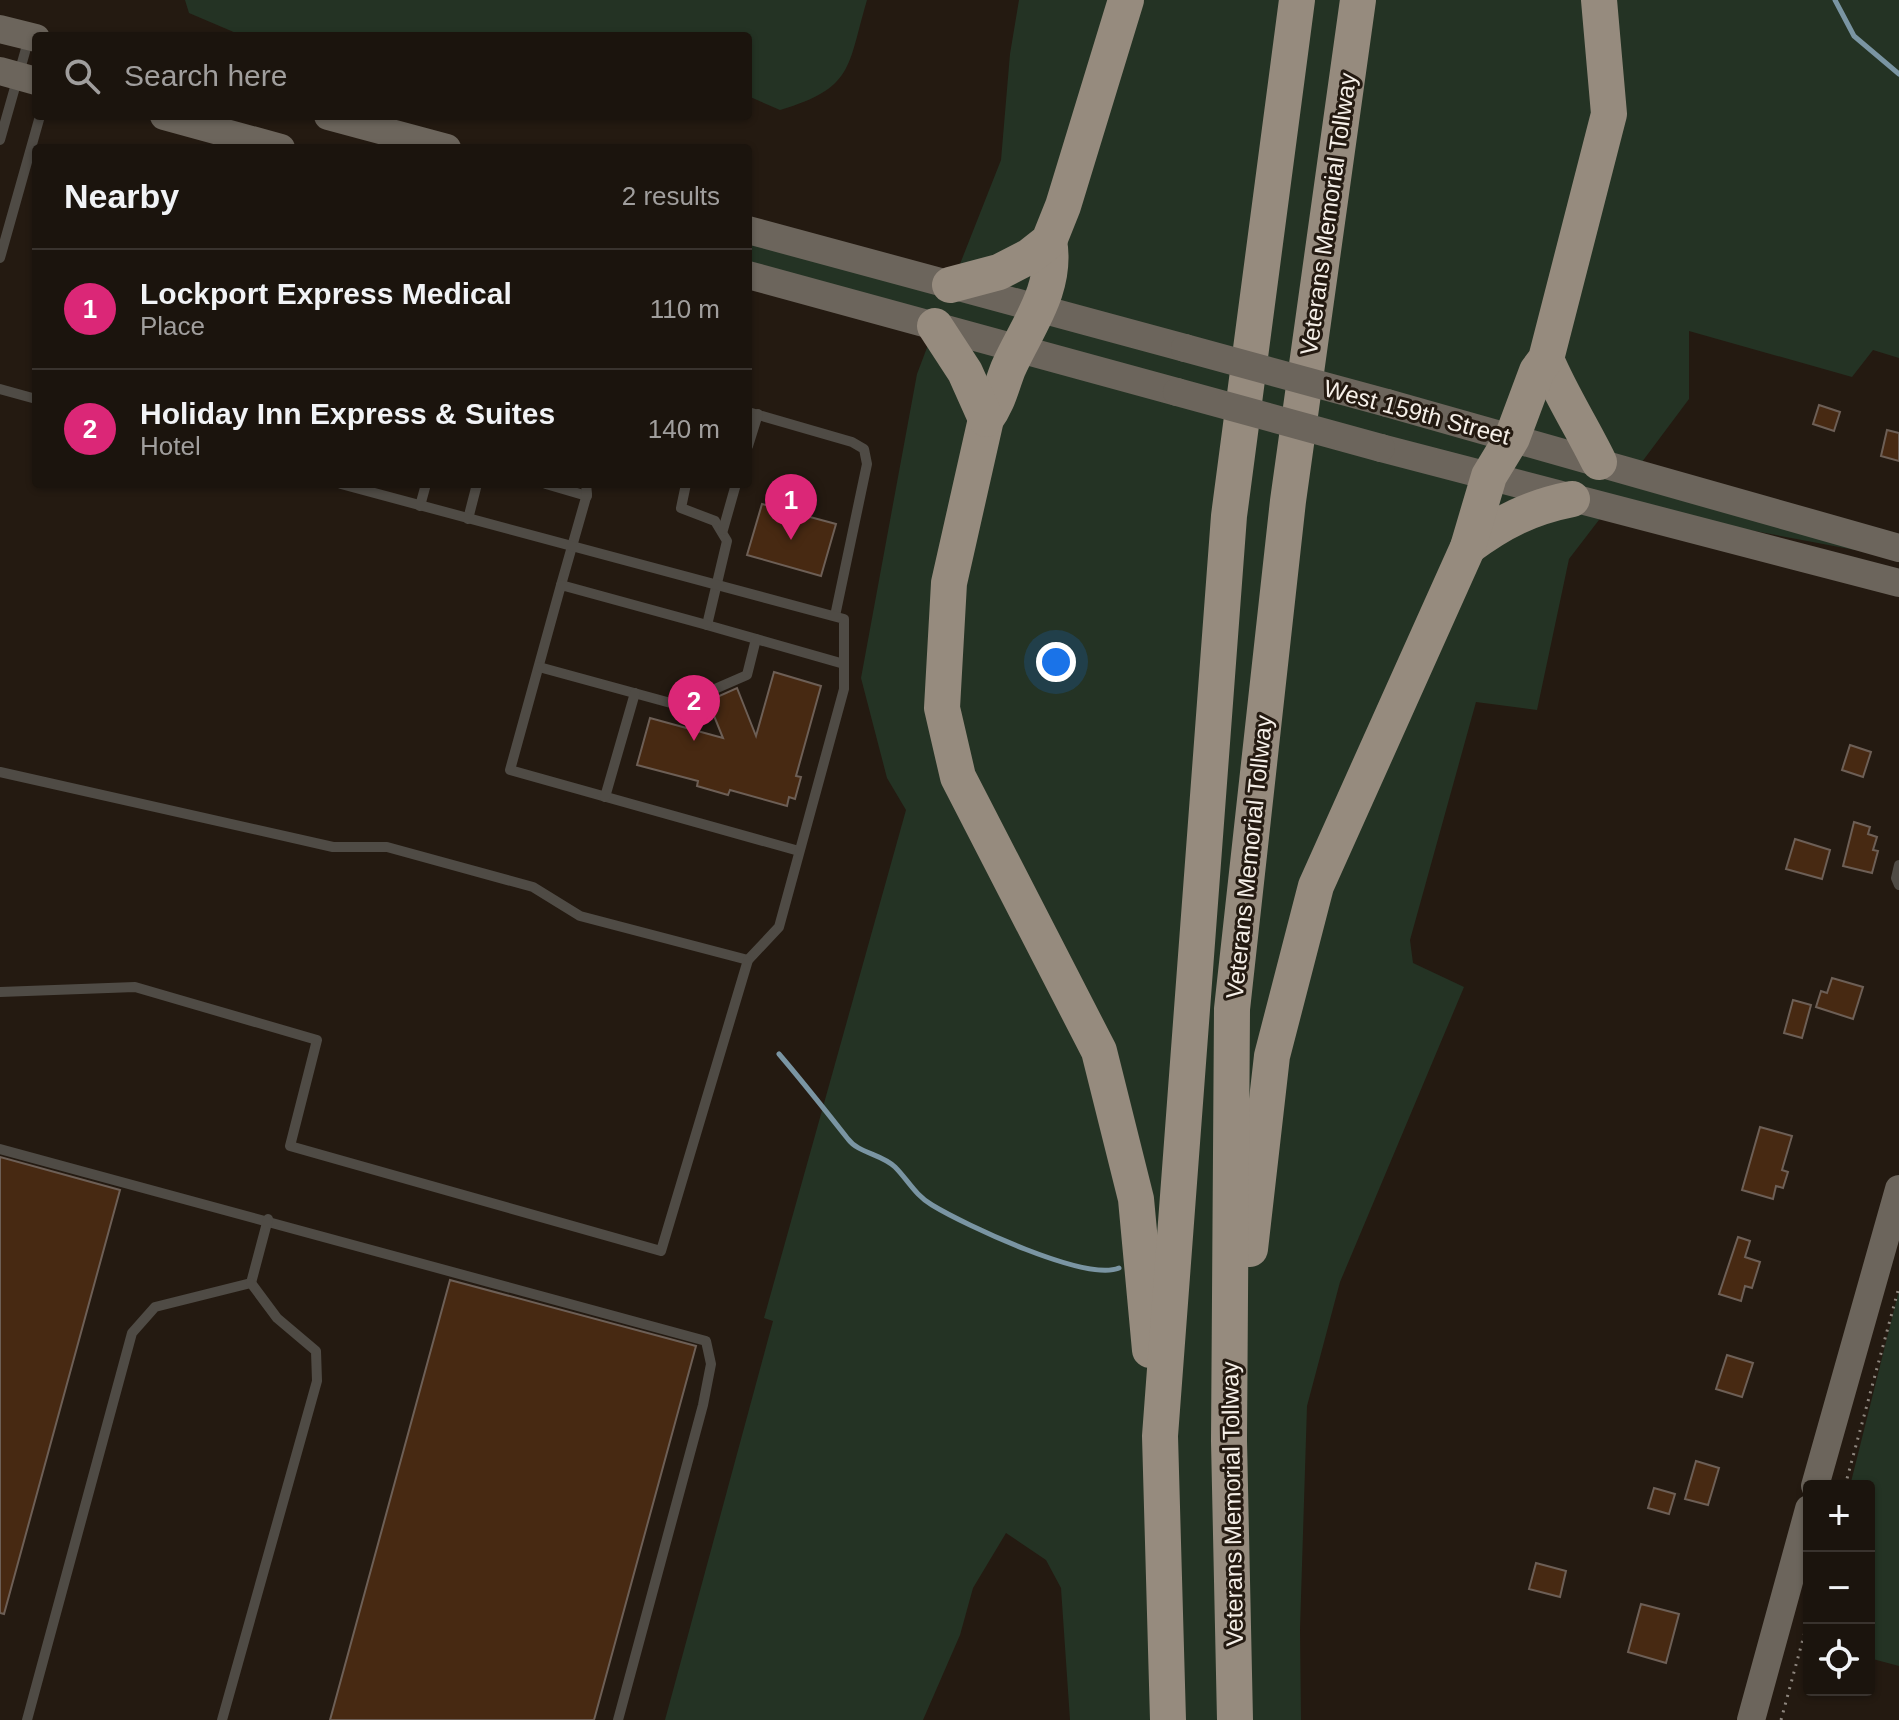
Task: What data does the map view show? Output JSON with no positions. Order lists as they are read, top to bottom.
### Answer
{
  "streets": {
    "highway": ["Veterans Memorial Tollway"],
    "main road": ["West 159th Street"]
  },
  "page": {
    "search": "Search here",
    "heading": ["Nearby", "2 results"],
    "list": [
      {
        "mark": "1",
        "name": "Lockport Express Medical",
        "note": "Place",
        "value": "110 m"
      },
      {
        "mark": "2",
        "name": "Holiday Inn Express & Suites",
        "note": "Hotel",
        "value": "140 m"
      }
    ],
    "pins": ["1", "2"],
    "map_buttons": ["+", "−"]
  }
}
